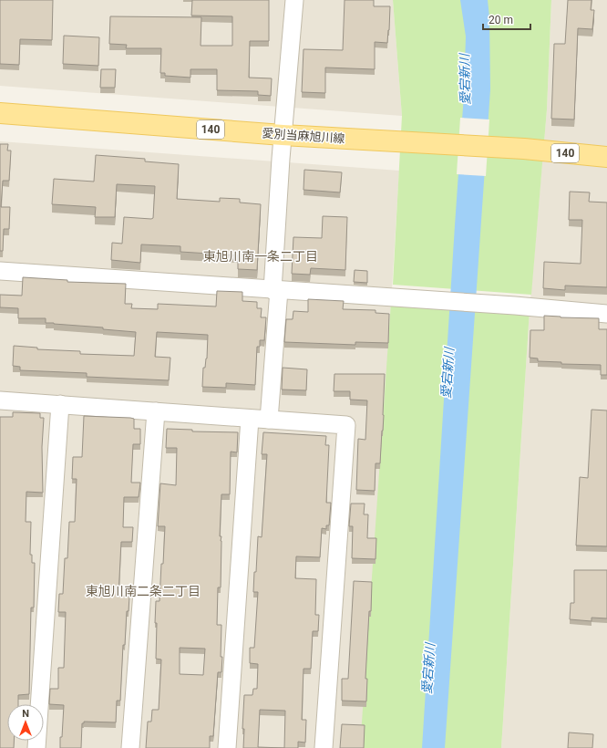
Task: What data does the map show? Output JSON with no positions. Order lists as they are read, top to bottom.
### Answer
{
  "streets": {
    "main road": ["140", "愛別当麻旭川線"]
  },
  "districts": ["東旭川南一条二丁目", "東旭川南二条二丁目"],
  "water": ["愛宕新川"],
  "scale_bar": "20 m",
  "north": "top"
}
